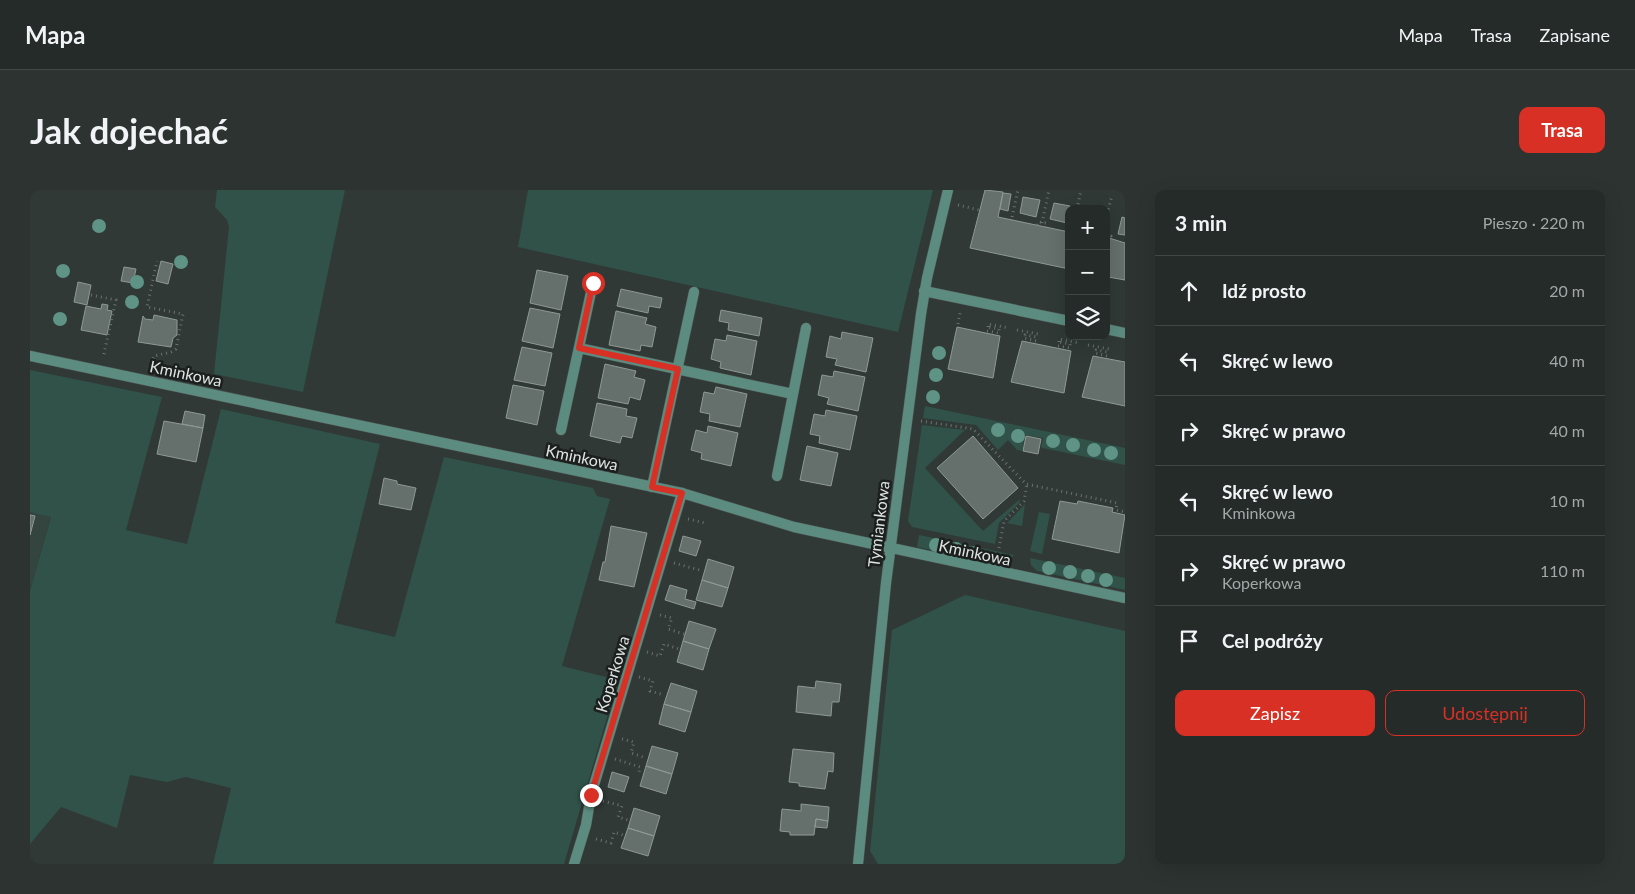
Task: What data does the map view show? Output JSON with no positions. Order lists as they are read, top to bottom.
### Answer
{
  "streets": {
    "street": ["Kminkowa", "Tymiankowa", "Koperkowa"]
  },
  "crossings": [
    ["Kminkowa", "Tymiankowa"],
    ["Kminkowa", "Koperkowa"]
  ],
  "page": {
    "header": "Mapa",
    "nav": ["Mapa", "Trasa", "Zapisane"],
    "buttons": [
      "Trasa",
      ["Zapisz", "Udostępnij"]
    ],
    "title": "Jak dojechać",
    "heading": ["3 min", "Pieszo · 220 m"],
    "map_buttons": ["+", "−"],
    "list": [
      ["Idź prosto", "20 m"],
      ["Skręć w lewo", "40 m"],
      ["Skręć w prawo", "40 m"],
      ["Skręć w lewo", "Kminkowa", "10 m"],
      ["Skręć w prawo", "Koperkowa", "110 m"],
      "Cel podróży"
    ]
  }
}
